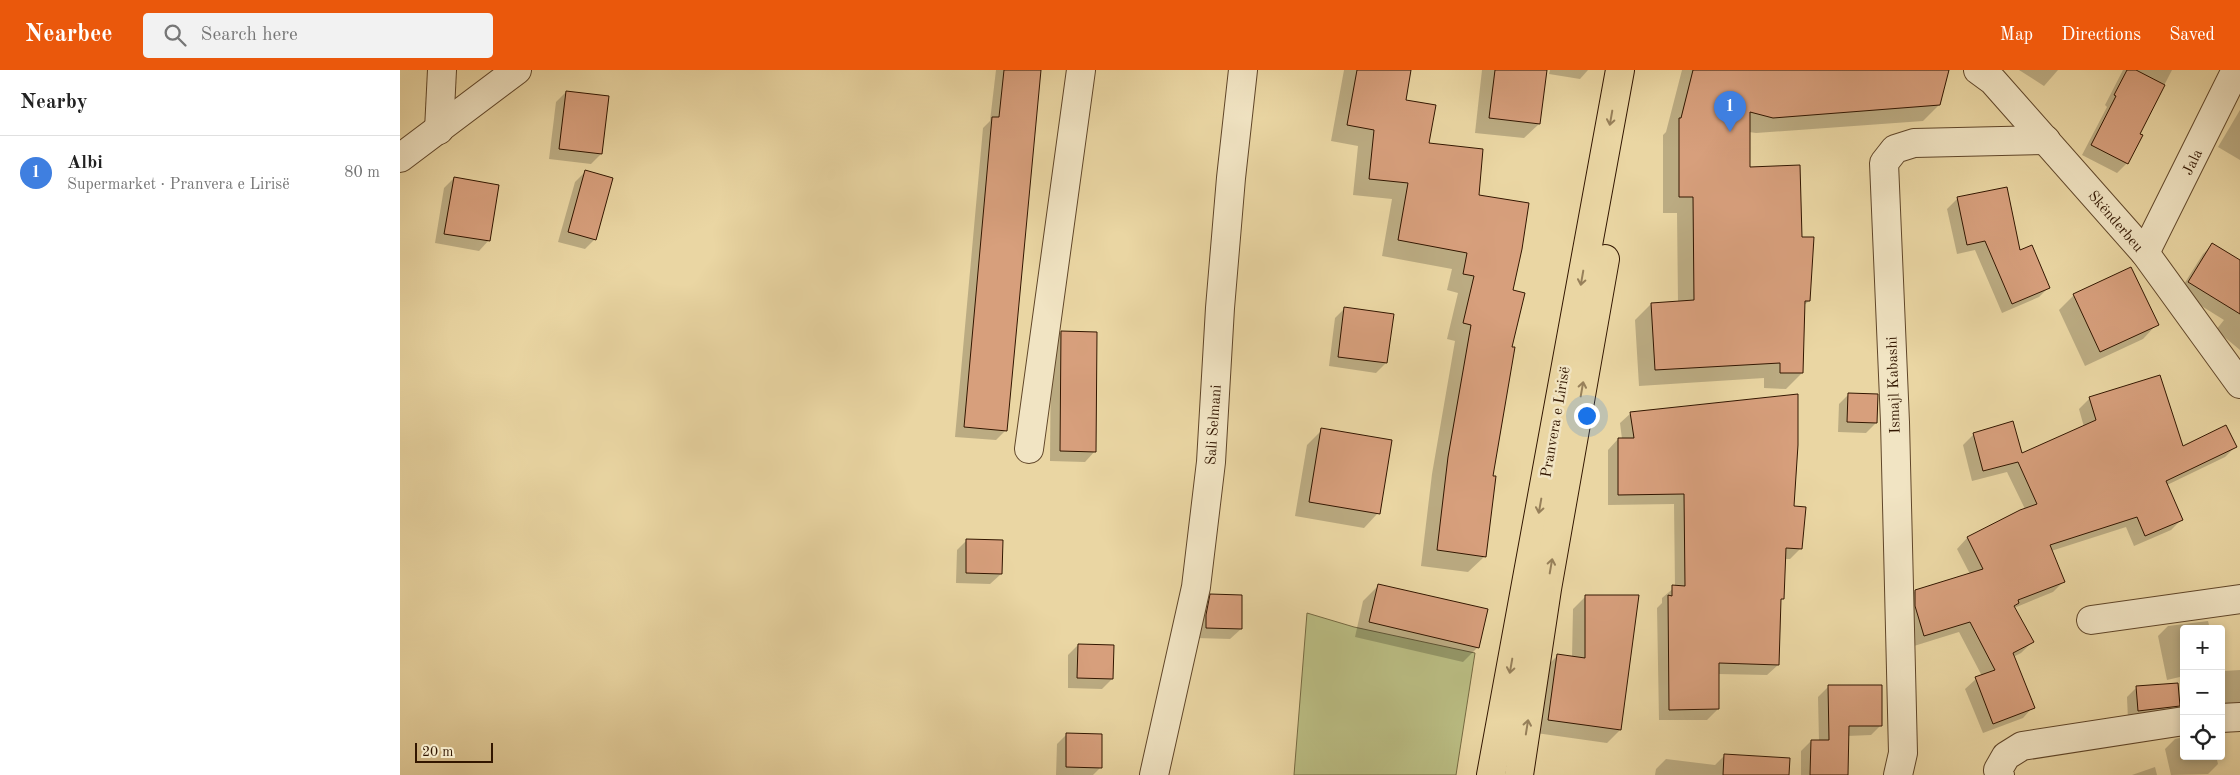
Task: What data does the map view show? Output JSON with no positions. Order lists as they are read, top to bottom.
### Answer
{
  "streets": {
    "main road": ["Pranvera e Lirisë"],
    "street": [
      "Jala",
      "Skënderbeu",
      "Ismajl Kabashi",
      "Sali Selmani"
    ]
  },
  "crossings": [
    ["Jala", "Skënderbeu"],
    ["Skënderbeu", "Ismajl Kabashi"]
  ],
  "scale_bar": "20 m",
  "page": {
    "header": "Nearbee",
    "search": "Search here",
    "nav": ["Map", "Directions", "Saved"],
    "heading": "Nearby",
    "pins": "1",
    "list": [
      {
        "mark": "1",
        "name": "Albi",
        "note": "Supermarket · Pranvera e Lirisë",
        "value": "80 m"
      }
    ],
    "map_buttons": ["+", "−"],
    "scale": "20 m"
  }
}
